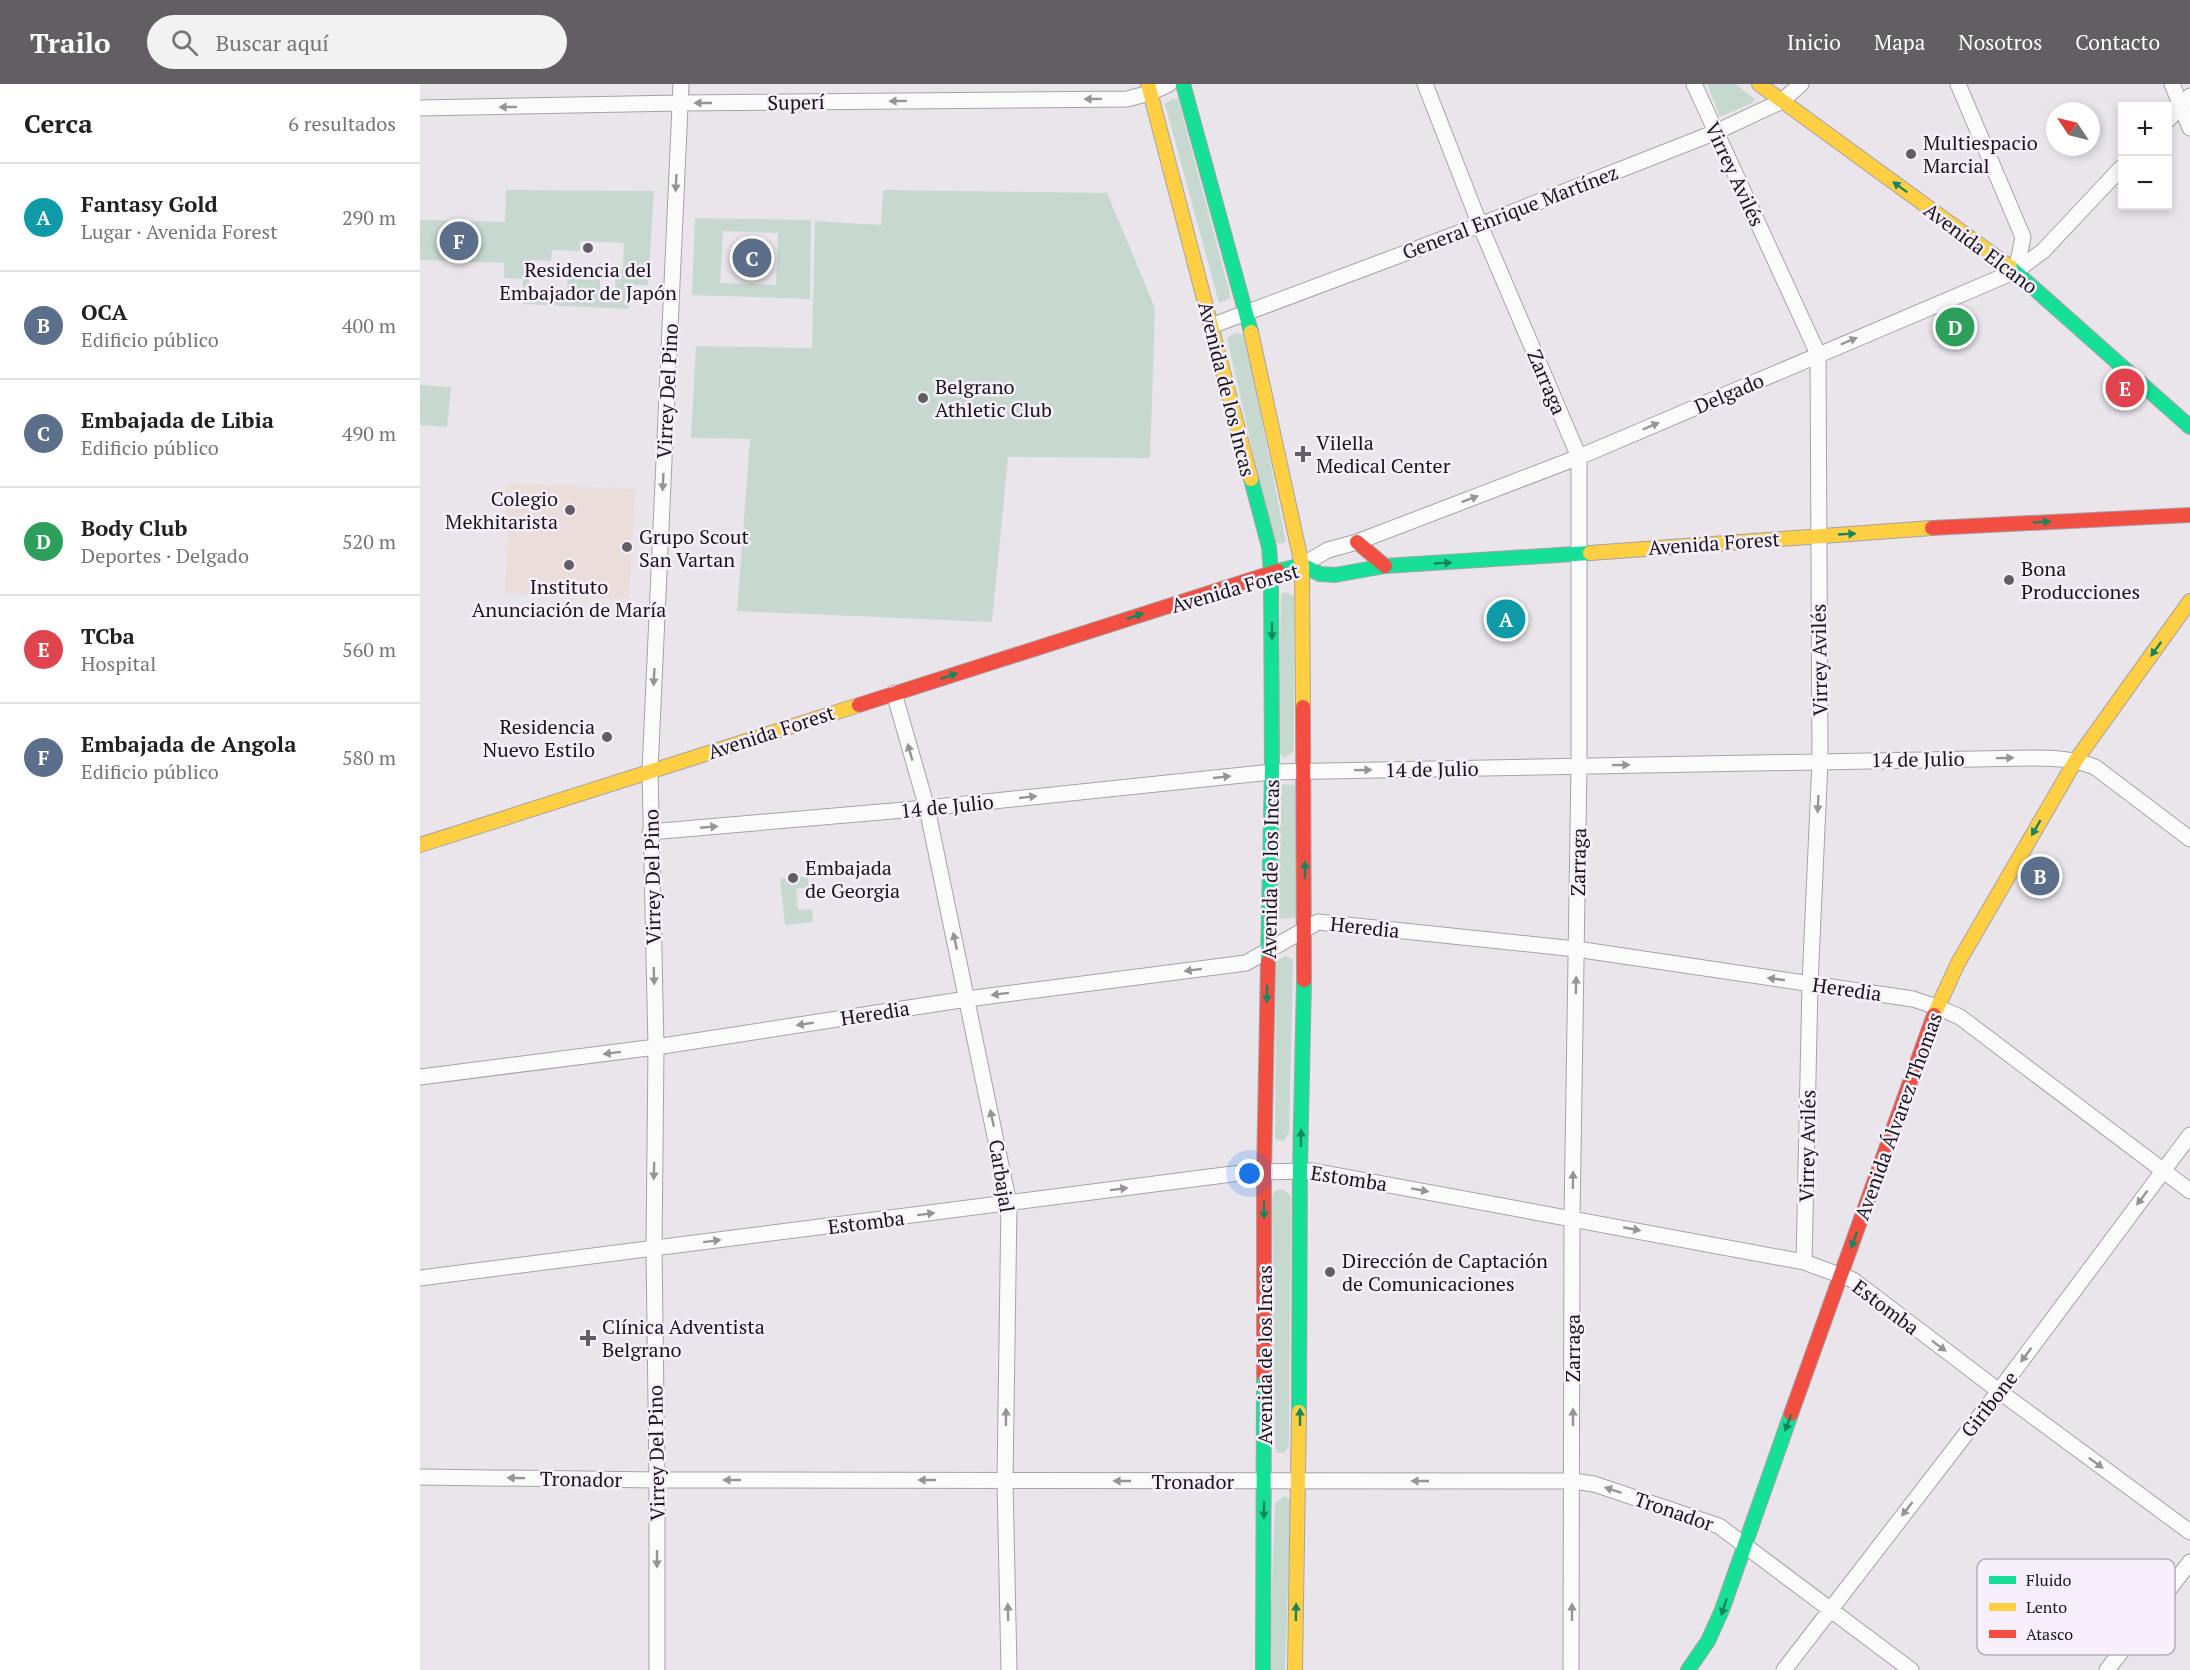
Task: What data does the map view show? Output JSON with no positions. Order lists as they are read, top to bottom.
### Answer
{
  "streets": {
    "main road": [
      "Avenida Elcano",
      "Avenida de los Incas",
      "Avenida Forest",
      "Avenida Álvarez Thomas"
    ],
    "street": [
      "Superí",
      "Virrey Avilés",
      "General Enrique Martínez",
      "Zarraga",
      "Virrey Del Pino",
      "Delgado",
      "14 de Julio",
      "Heredia",
      "Carbajal",
      "Estomba",
      "Giribone",
      "Tronador"
    ]
  },
  "crossings": [
    ["Superí", "Avenida de los Incas"],
    ["Superí", "Virrey Del Pino"],
    ["Virrey Avilés", "General Enrique Martínez"],
    ["Virrey Avilés", "Delgado"],
    ["Virrey Avilés", "Avenida Forest"],
    ["Virrey Avilés", "14 de Julio"],
    ["Virrey Avilés", "Heredia"],
    ["Virrey Avilés", "Estomba"],
    ["General Enrique Martínez", "Avenida Elcano"],
    ["General Enrique Martínez", "Zarraga"],
    ["General Enrique Martínez", "Avenida de los Incas"],
    ["Avenida Elcano", "Delgado"],
    ["Zarraga", "Delgado"],
    ["Zarraga", "Avenida Forest"],
    ["Zarraga", "14 de Julio"],
    ["Zarraga", "Heredia"],
    ["Zarraga", "Estomba"],
    ["Zarraga", "Tronador"],
    ["Avenida de los Incas", "Delgado"],
    ["Avenida de los Incas", "Avenida Forest"],
    ["Avenida de los Incas", "14 de Julio"],
    ["Avenida de los Incas", "Heredia"],
    ["Avenida de los Incas", "Estomba"],
    ["Avenida de los Incas", "Tronador"],
    ["Virrey Del Pino", "Avenida Forest"],
    ["Virrey Del Pino", "14 de Julio"],
    ["Virrey Del Pino", "Heredia"],
    ["Virrey Del Pino", "Estomba"],
    ["Virrey Del Pino", "Tronador"],
    ["Delgado", "Avenida Forest"],
    ["Avenida Forest", "Carbajal"],
    ["14 de Julio", "Avenida Álvarez Thomas"],
    ["14 de Julio", "Carbajal"],
    ["Heredia", "Avenida Álvarez Thomas"],
    ["Heredia", "Carbajal"],
    ["Heredia", "Giribone"],
    ["Avenida Álvarez Thomas", "Estomba"],
    ["Avenida Álvarez Thomas", "Tronador"],
    ["Carbajal", "Estomba"],
    ["Carbajal", "Tronador"],
    ["Estomba", "Giribone"],
    ["Giribone", "Tronador"]
  ],
  "one_way": [
    "Superí",
    "Avenida Elcano",
    "Zarraga",
    "Virrey Del Pino",
    "Delgado",
    "Avenida Forest",
    "14 de Julio",
    "Heredia",
    "Avenida Álvarez Thomas",
    "Carbajal",
    "Estomba",
    "Giribone",
    "Tronador"
  ],
  "places": {
    "other": [
      "Multiespacio Marcial",
      "Residencia del Embajador de Japón",
      "Belgrano Athletic Club",
      "Colegio Mekhitarista",
      "Grupo Scout San Vartan",
      "Instituto Anunciación de María",
      "Bona Producciones",
      "Residencia Nuevo Estilo",
      "Embajada de Georgia",
      "Dirección de Captación de Comunicaciones"
    ],
    "health": ["Vilella Medical Center", "Clínica Adventista Belgrano"]
  },
  "legend": ["Fluido", "Lento", "Atasco"],
  "north": "top left",
  "page": {
    "header": "Trailo",
    "search": "Buscar aquí",
    "nav": [
      "Inicio",
      "Mapa",
      "Nosotros",
      "Contacto"
    ],
    "heading": ["Cerca", "6 resultados"],
    "map_buttons": ["+", "−"],
    "list": [
      {
        "mark": "A",
        "name": "Fantasy Gold",
        "note": "Lugar · Avenida Forest",
        "value": "290 m"
      },
      {
        "mark": "B",
        "name": "OCA",
        "note": "Edificio público",
        "value": "400 m"
      },
      {
        "mark": "C",
        "name": "Embajada de Libia",
        "note": "Edificio público",
        "value": "490 m"
      },
      {
        "mark": "D",
        "name": "Body Club",
        "note": "Deportes · Delgado",
        "value": "520 m"
      },
      {
        "mark": "E",
        "name": "TCba",
        "note": "Hospital",
        "value": "560 m"
      },
      {
        "mark": "F",
        "name": "Embajada de Angola",
        "note": "Edificio público",
        "value": "580 m"
      }
    ],
    "pins": [
      "F",
      "C",
      "D",
      "E",
      "A",
      "B"
    ]
  }
}
